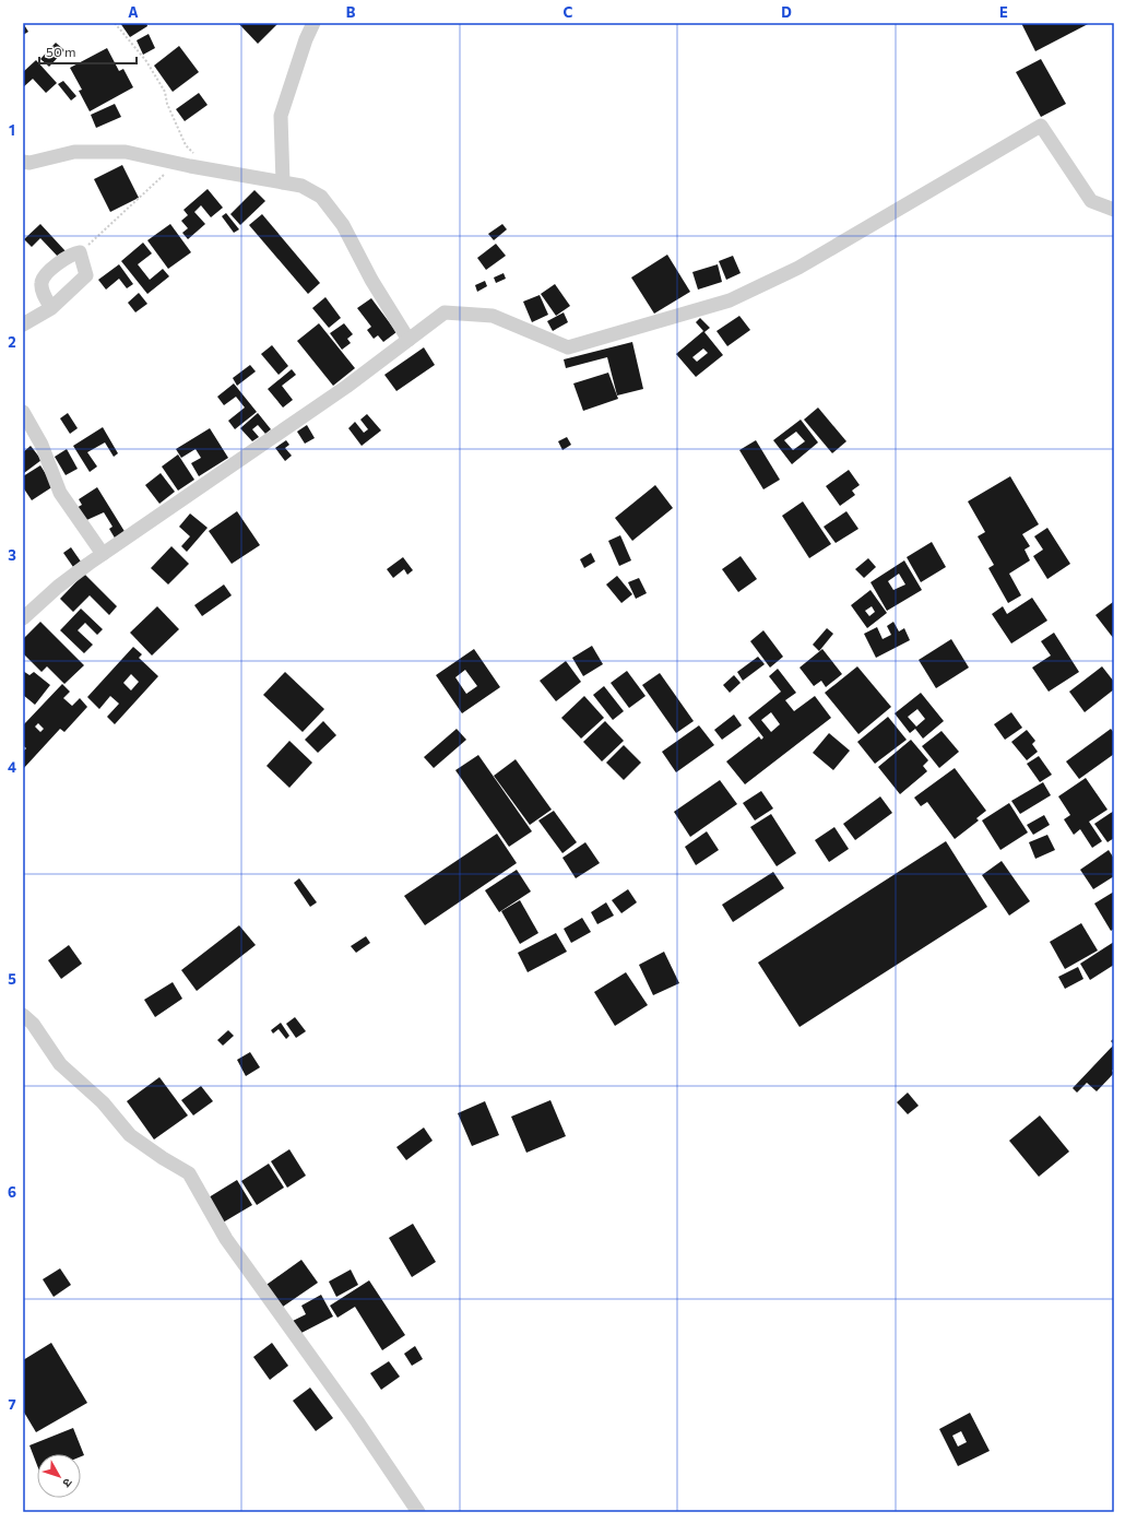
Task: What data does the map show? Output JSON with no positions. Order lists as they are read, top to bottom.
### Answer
{
  "scale_bar": "50 m",
  "north": "bottom right",
  "grid": {
    "columns": [
      "A",
      "B",
      "C",
      "D",
      "E"
    ],
    "rows": [
      "1",
      "2",
      "3",
      "4",
      "5",
      "6",
      "7"
    ]
  }
}
